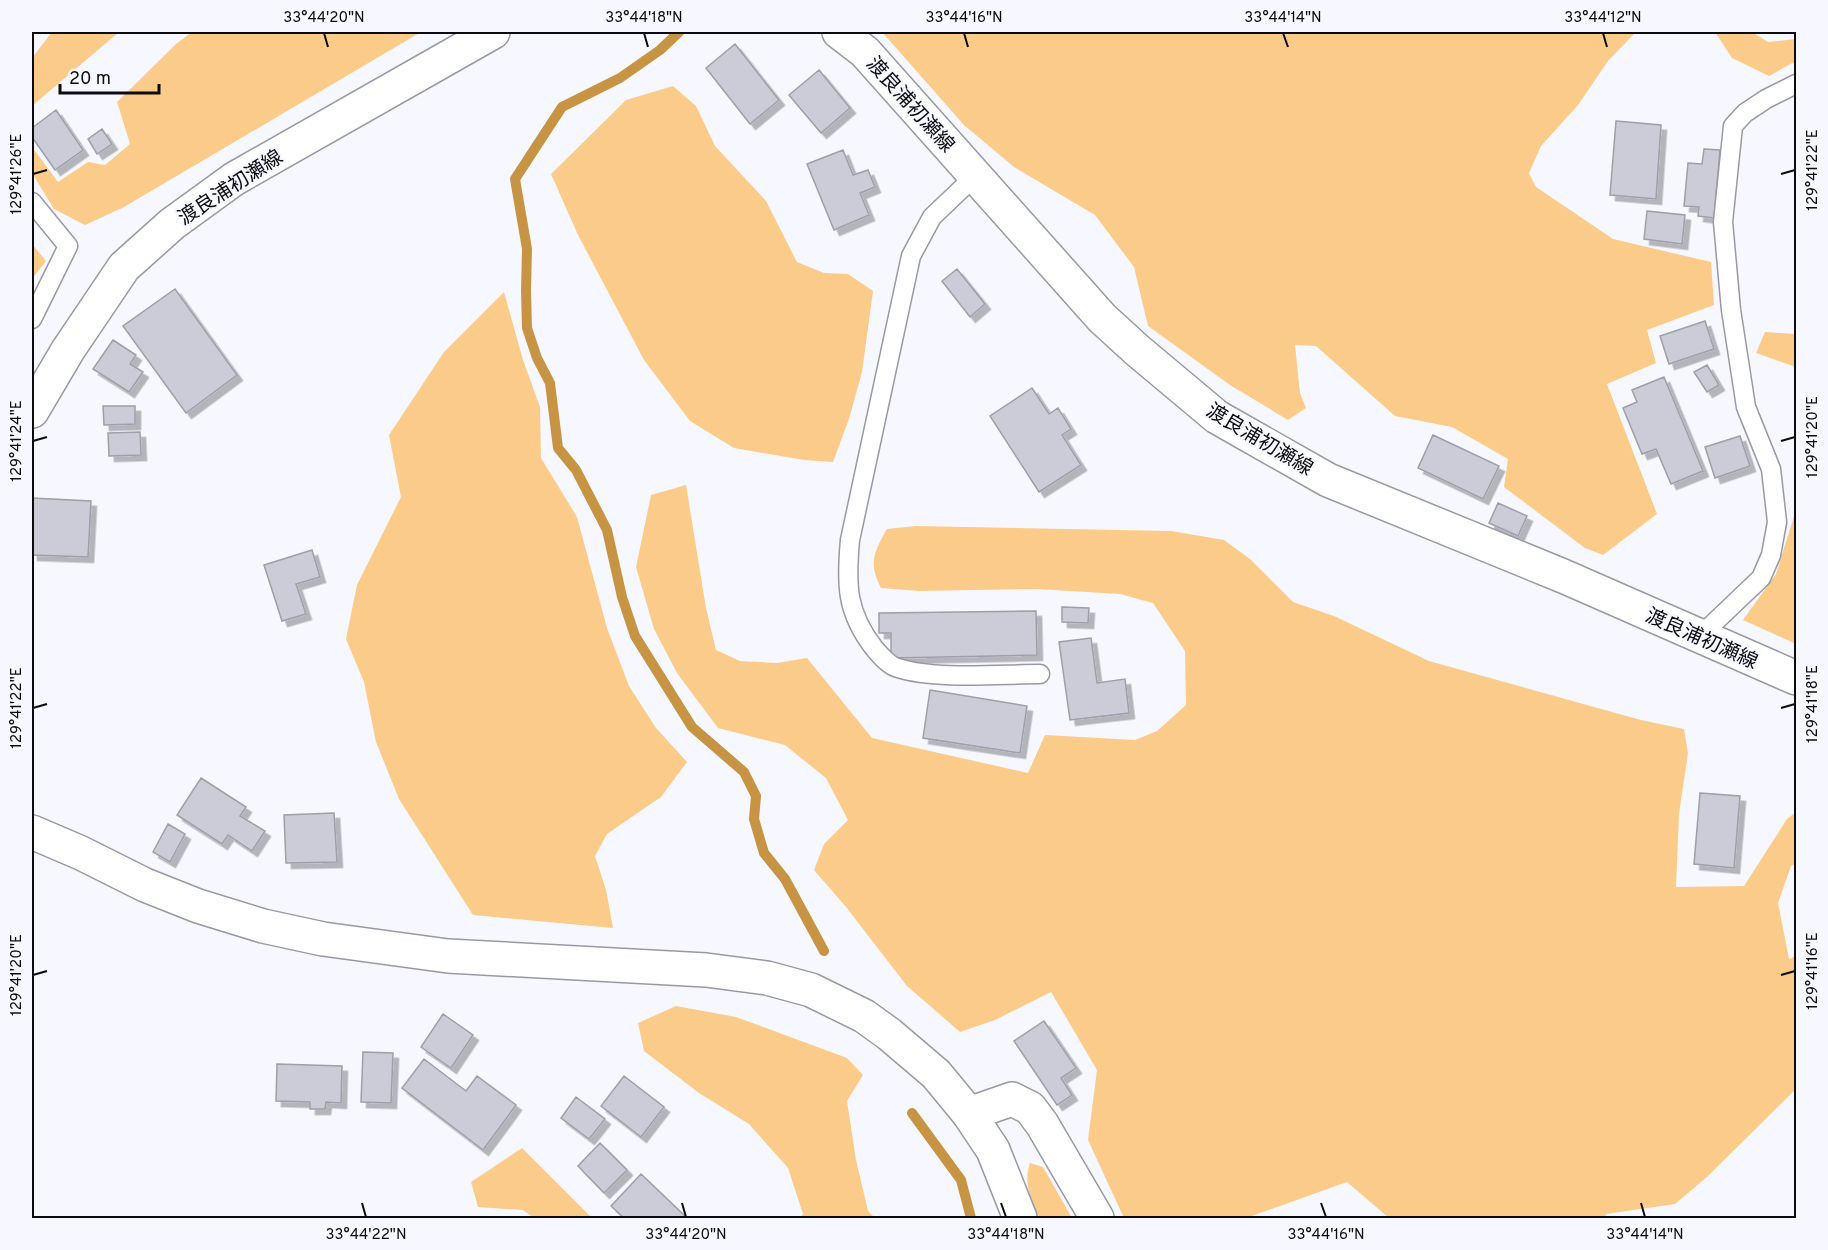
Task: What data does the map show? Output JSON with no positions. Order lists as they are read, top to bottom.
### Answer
{
  "streets": {
    "main road": ["渡良浦初瀬線"]
  },
  "scale_bar": "20 m",
  "coordinates": [
    "33°44'20\"N",
    "33°44'18\"N",
    "33°44'16\"N",
    "33°44'14\"N",
    "33°44'12\"N",
    "129°41'22\"E",
    "129°41'26\"E",
    "129°41'20\"E",
    "129°41'24\"E",
    "129°41'18\"E",
    "129°41'16\"E",
    "33°44'22\"N"
  ]
}
